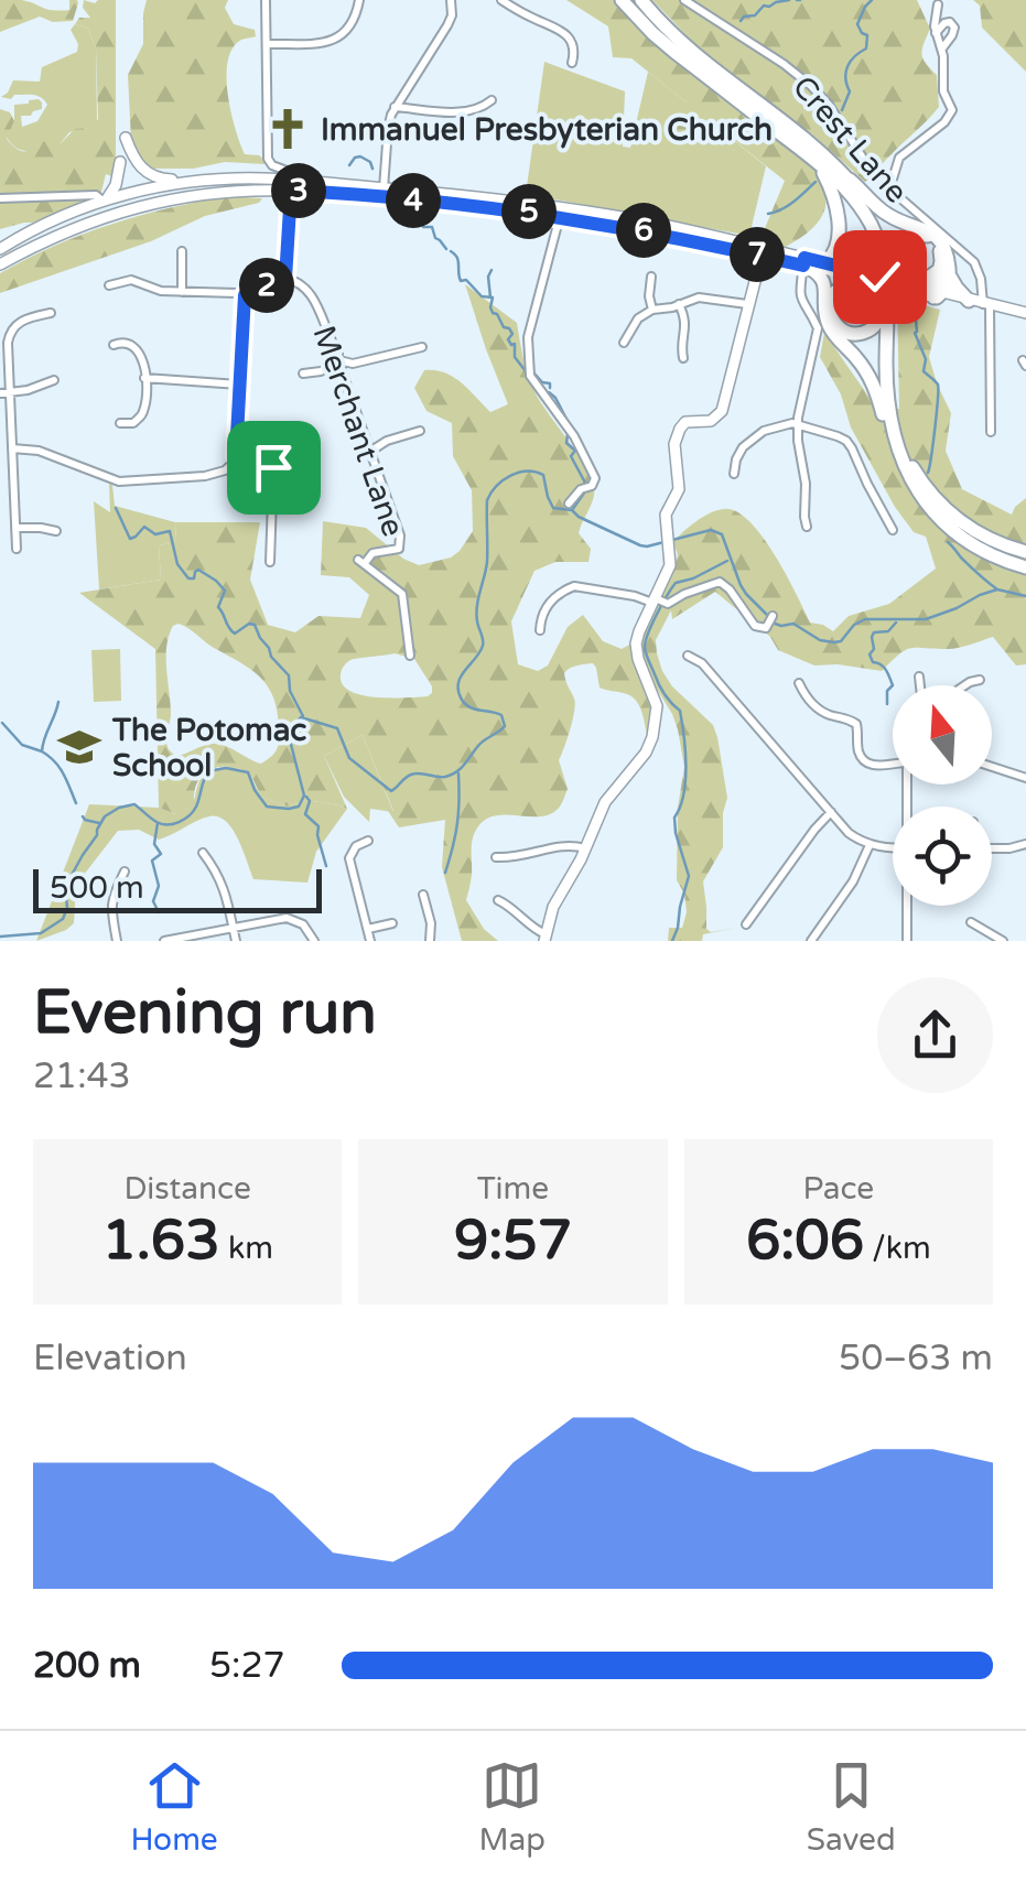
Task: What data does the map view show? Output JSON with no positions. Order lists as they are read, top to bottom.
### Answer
{
  "streets": {
    "street": ["Crest Lane", "Merchant Lane"]
  },
  "places": {
    "church": ["Immanuel Presbyterian Church"],
    "school or university": ["The Potomac School"]
  },
  "scale_bar": "500 m",
  "north": "top",
  "page": {
    "pins": [
      "3",
      "4",
      "5",
      "6",
      "7",
      "2"
    ],
    "scale": "500 m",
    "heading": ["Evening run", "21:43"],
    "stats": [
      ["Distance", "1.63 km"],
      ["Time", "9:57"],
      ["Pace", "6:06 /km"]
    ],
    "chart": ["Elevation", "50–63 m"],
    "list": [
      {
        "name": "200 m",
        "note": "5:27"
      }
    ],
    "tabs": ["Home", "Map", "Saved"]
  }
}
